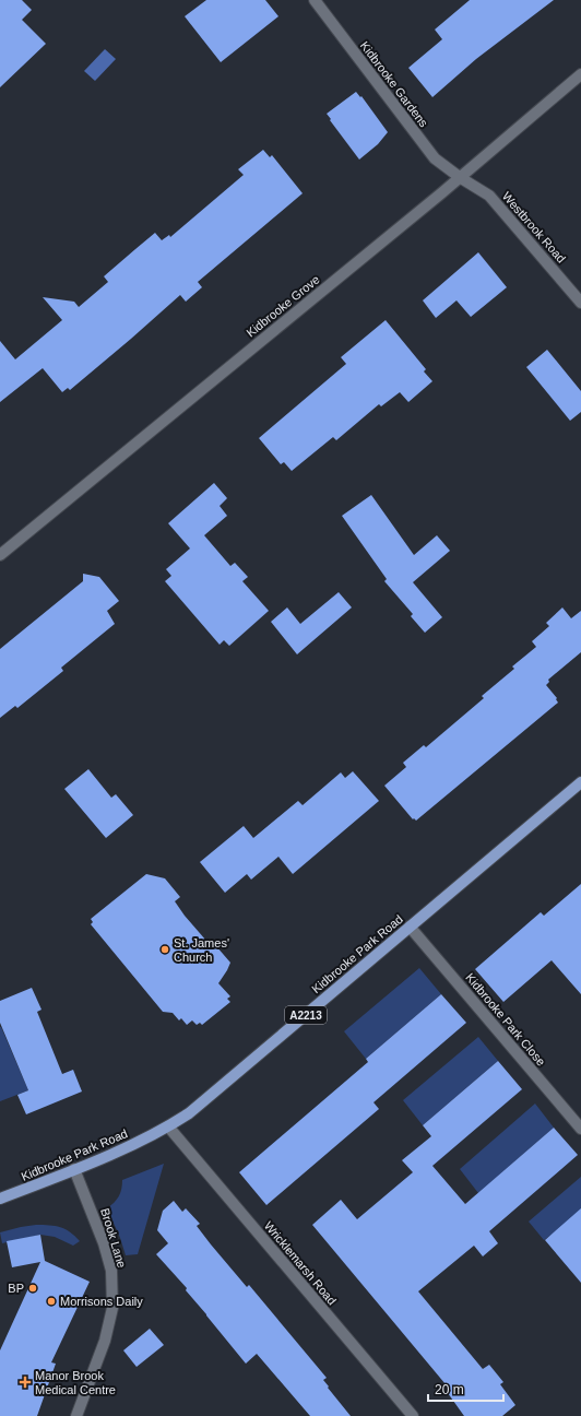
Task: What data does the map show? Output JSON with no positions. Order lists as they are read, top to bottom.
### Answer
{
  "streets": {
    "main road": ["Kidbrooke Park Road", "A2213"],
    "street": [
      "Kidbrooke Gardens",
      "Westbrook Road",
      "Kidbrooke Grove",
      "Kidbrooke Park Close",
      "Brook Lane",
      "Wricklemarsh Road"
    ]
  },
  "crossings": [
    ["Kidbrooke Gardens", "Westbrook Road"],
    ["Kidbrooke Gardens", "Kidbrooke Grove"],
    ["Westbrook Road", "Kidbrooke Grove"],
    ["Kidbrooke Park Road", "Kidbrooke Park Close"],
    ["Kidbrooke Park Road", "Brook Lane"],
    ["Kidbrooke Park Road", "Wricklemarsh Road"]
  ],
  "places": {
    "other": ["St. James' Church", "BP", "Morrisons Daily"],
    "health": ["Manor Brook Medical Centre"]
  },
  "scale_bar": "20 m"
}
